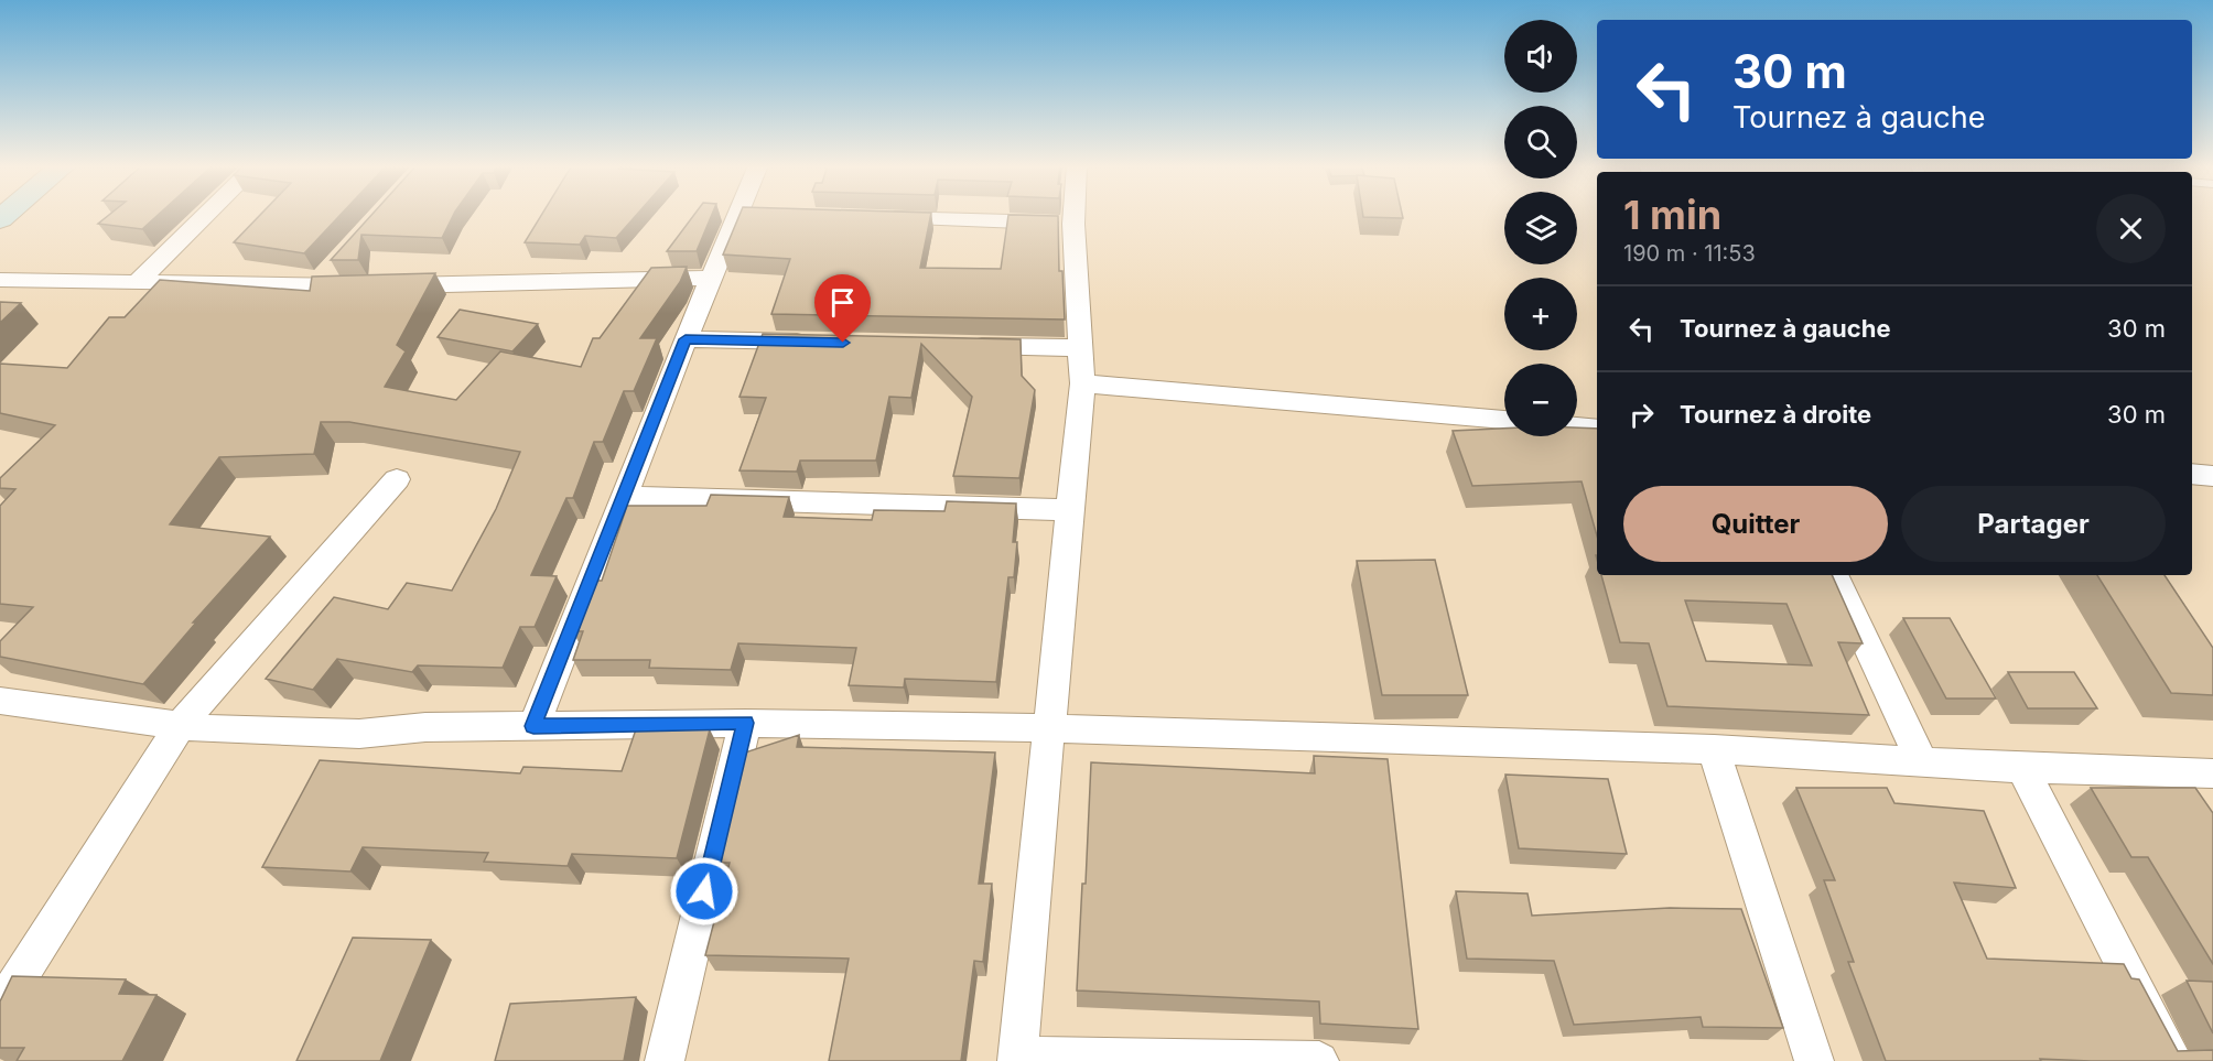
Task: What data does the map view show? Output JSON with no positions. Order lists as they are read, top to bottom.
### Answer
{
  "page": {
    "map_buttons": ["+", "−"],
    "turn": ["30 m", "Tournez à gauche"],
    "heading": ["1 min", "190 m · 11:53"],
    "list": [
      {
        "name": "Tournez à gauche",
        "value": "30 m"
      },
      {
        "name": "Tournez à droite",
        "value": "30 m"
      }
    ],
    "buttons": ["Quitter", "Partager"]
  }
}
